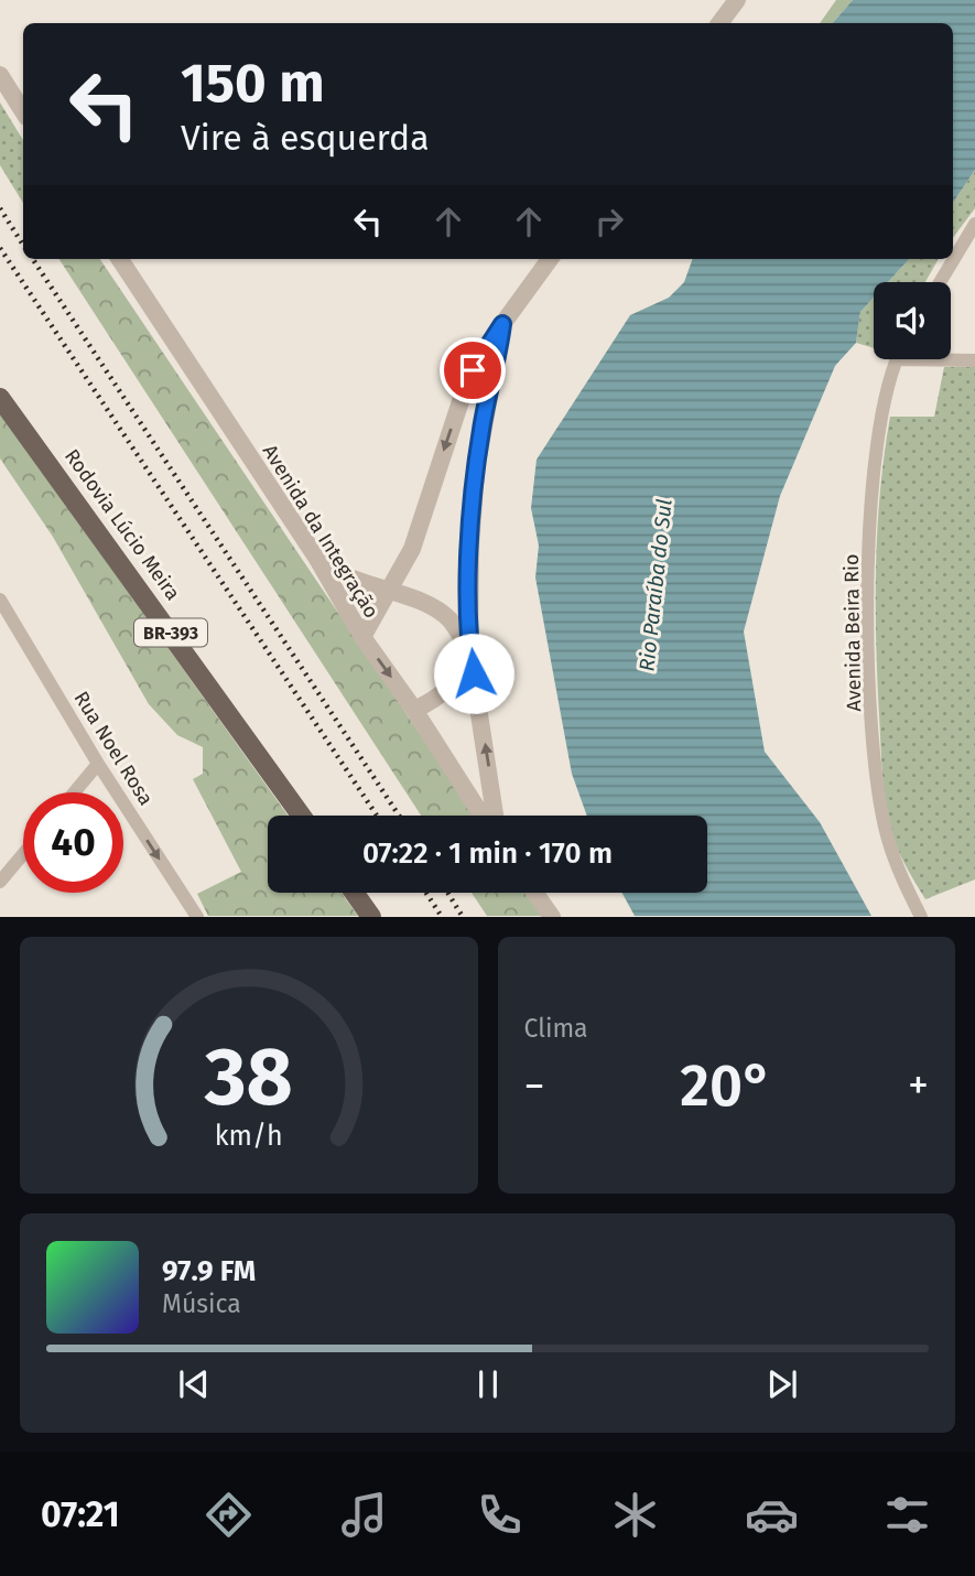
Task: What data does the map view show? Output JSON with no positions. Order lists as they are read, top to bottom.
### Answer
{
  "streets": {
    "main road": ["Rodovia Lúcio Meira", "BR-393"],
    "street": ["Avenida da Integração", "Avenida Beira Rio", "Rua Noel Rosa"]
  },
  "one_way": ["Rua Noel Rosa"],
  "water": ["Rio Paraíba do Sul"],
  "page": {
    "turn": ["150 m", "Vire à esquerda"],
    "limit": "40",
    "trip": "07:22 · 1 min · 170 m",
    "tile": "Clima",
    "heat": ["−", "20°", "+"],
    "song": ["97.9 FM", "Música"],
    "tabs": "07:21",
    "gauge": ["38", "km/h"]
  }
}
